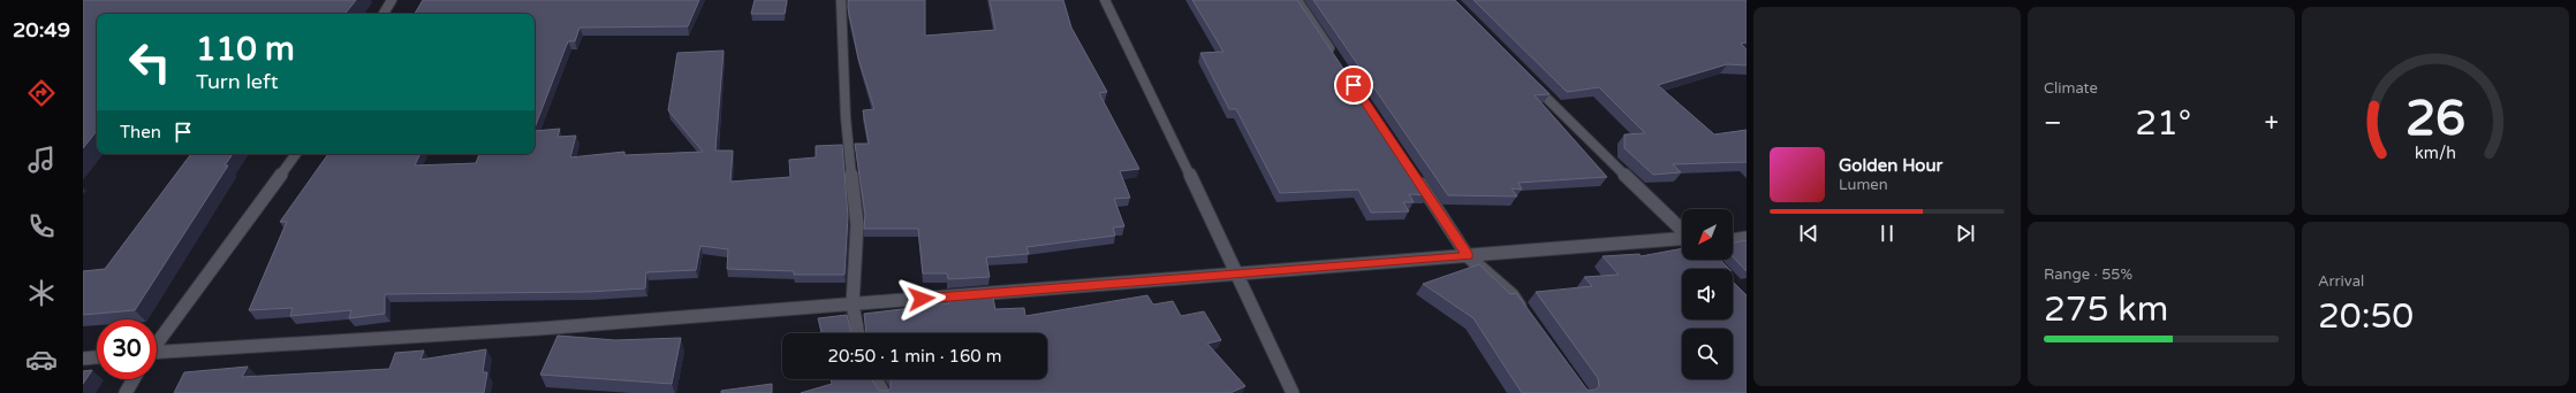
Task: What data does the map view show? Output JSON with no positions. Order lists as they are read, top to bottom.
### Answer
{
  "north": "bottom left",
  "page": {
    "tabs": "20:49",
    "tile": [
      "Climate",
      ["Range · 55%", "275 km"],
      ["Arrival", "20:50"]
    ],
    "turn": ["110 m", "Turn left"],
    "heat": ["−", "21°", "+"],
    "then": "Then",
    "song": ["Golden Hour", "Lumen"],
    "limit": "30",
    "trip": "20:50 · 1 min · 160 m",
    "gauge": ["26", "km/h"]
  }
}
